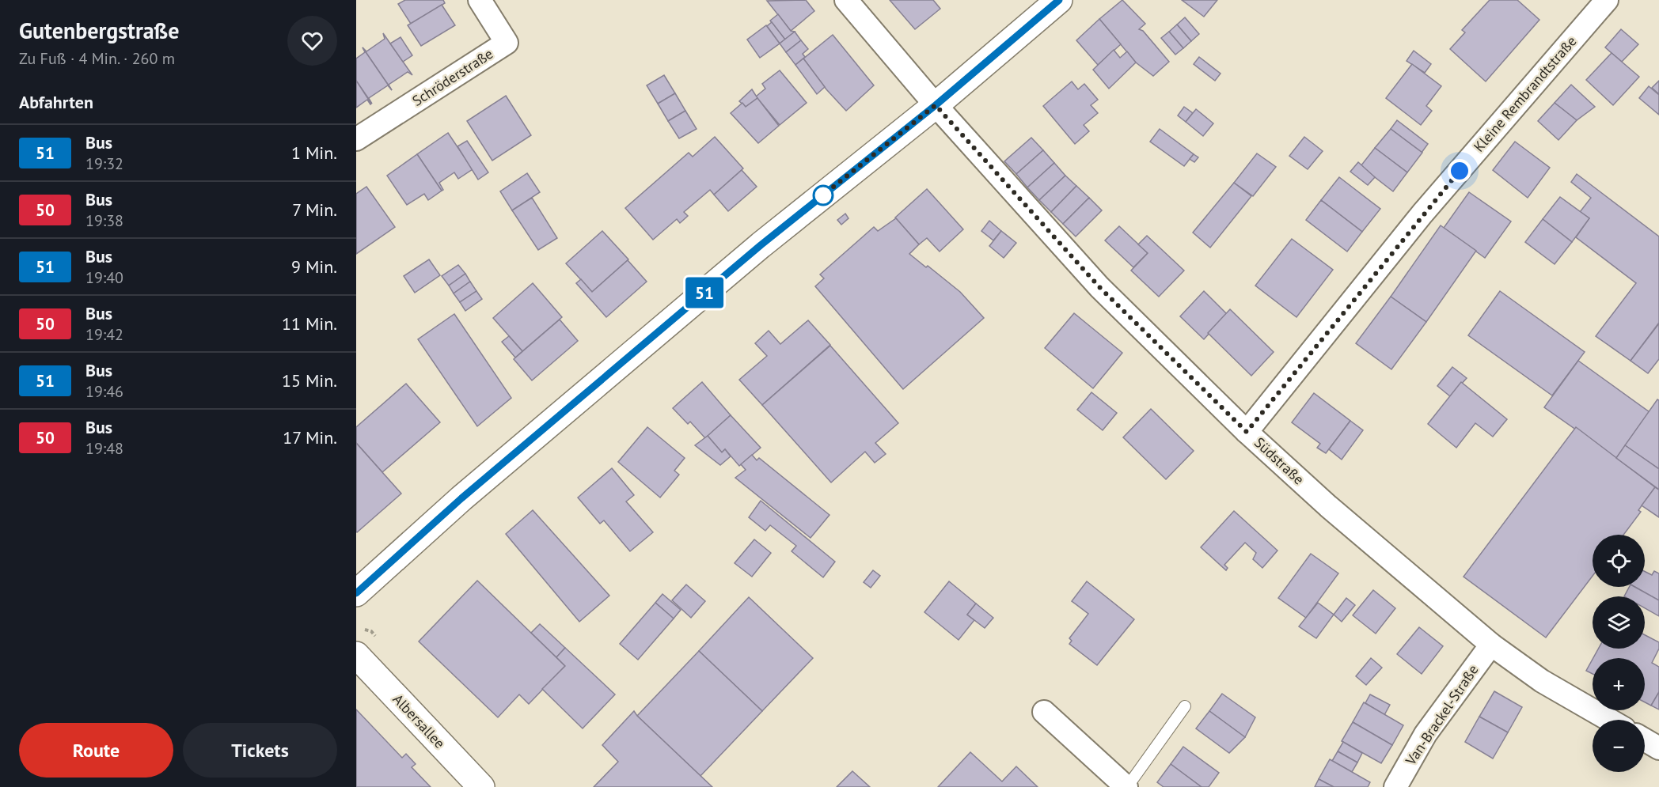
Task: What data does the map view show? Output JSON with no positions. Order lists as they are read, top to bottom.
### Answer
{
  "streets": {
    "main road": ["Albersallee"],
    "street": [
      "Schröderstraße",
      "Kleine Rembrandtstraße",
      "Südstraße",
      "Van-Brackel-Straße"
    ]
  },
  "crossings": [
    ["Kleine Rembrandtstraße", "Südstraße"],
    ["Südstraße", "Van-Brackel-Straße"]
  ],
  "lines": ["bus line 51"],
  "page": {
    "heading": [
      ["Gutenbergstraße", "Zu Fuß · 4 Min. · 260 m"],
      "Abfahrten"
    ],
    "on_map": "51",
    "list": [
      {
        "mark": "51",
        "name": "Bus",
        "note": "19:32",
        "value": "1 Min."
      },
      {
        "mark": "50",
        "name": "Bus",
        "note": "19:38",
        "value": "7 Min."
      },
      {
        "mark": "51",
        "name": "Bus",
        "note": "19:40",
        "value": "9 Min."
      },
      {
        "mark": "50",
        "name": "Bus",
        "note": "19:42",
        "value": "11 Min."
      },
      {
        "mark": "51",
        "name": "Bus",
        "note": "19:46",
        "value": "15 Min."
      },
      {
        "mark": "50",
        "name": "Bus",
        "note": "19:48",
        "value": "17 Min."
      }
    ],
    "map_buttons": ["+", "−"],
    "buttons": ["Route", "Tickets"]
  }
}
